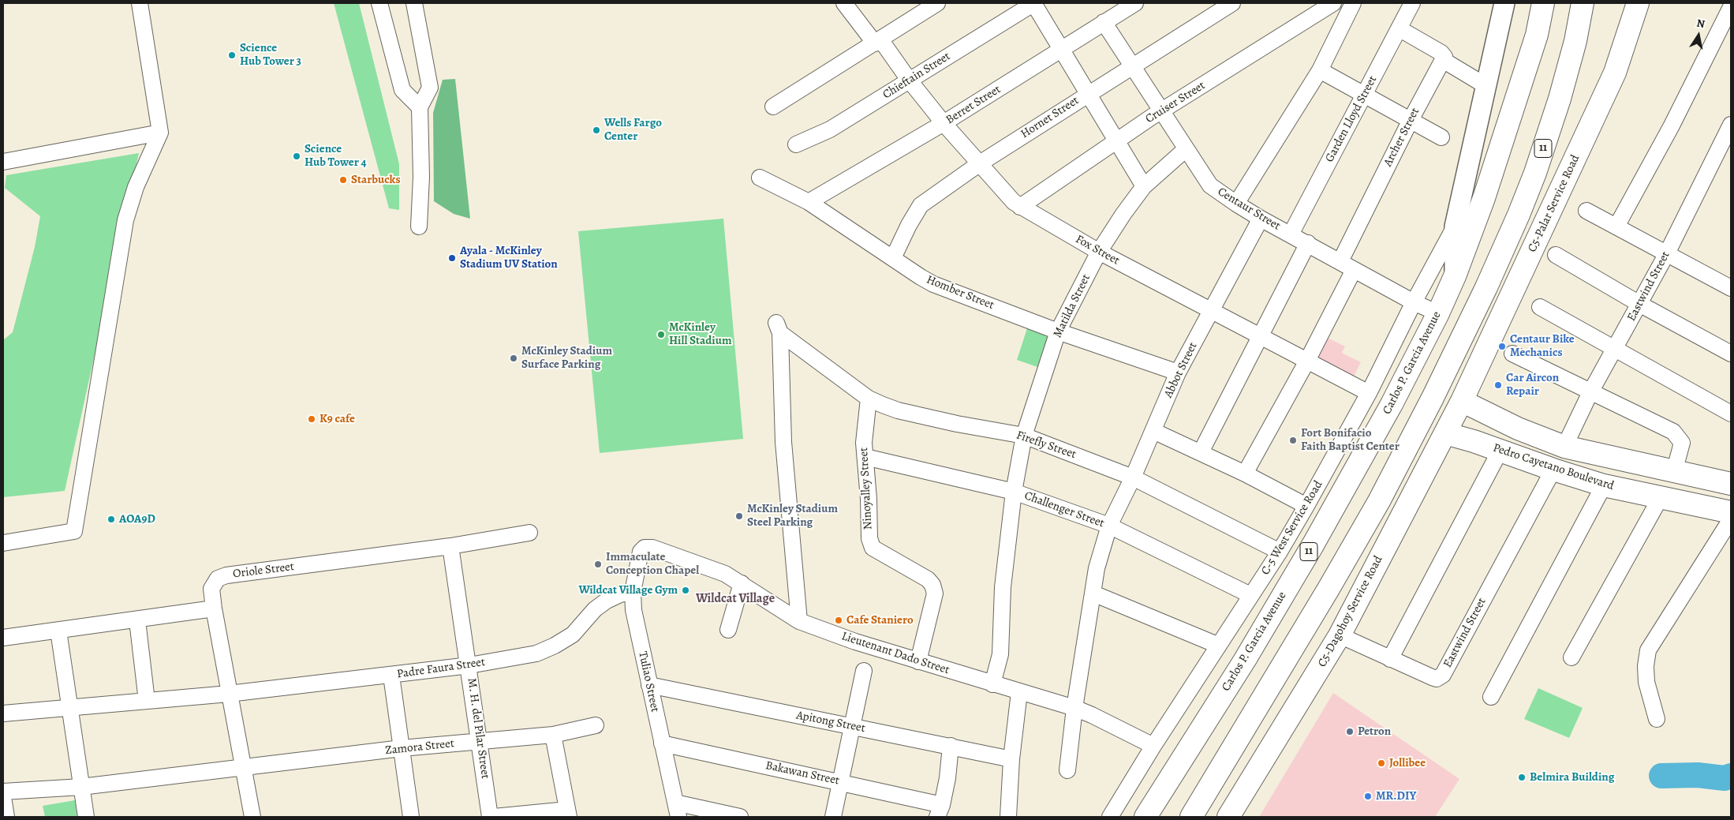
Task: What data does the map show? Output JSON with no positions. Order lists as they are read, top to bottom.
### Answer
{
  "streets": {
    "main road": [
      "11",
      "C5-Palar Service Road",
      "Carlos P. Garcia Avenue",
      "Pedro Cayetano Boulevard",
      "C5-Dagohoy Service Road"
    ],
    "street": [
      "Chieftain Street",
      "Cruiser Street",
      "Berret Street",
      "Hornet Street",
      "Garden Lloyd Street",
      "Archer Street",
      "Centaur Street",
      "Fox Street",
      "Eastwind Street",
      "Homber Street",
      "Matilda Street",
      "Abbot Street",
      "Firefly Street",
      "Ninoyalley Street",
      "Challenger Street",
      "C-5 West Service Road",
      "Oriole Street",
      "Lieutenant Dado Street",
      "Padre Faura Street",
      "Tuliao Street",
      "Apitong Street",
      "M. H. del Pilar Street",
      "Zamora Street",
      "Bakawan Street"
    ]
  },
  "crossings": [
    ["Chieftain Street", "Fox Street"],
    ["Cruiser Street", "Centaur Street"],
    ["Cruiser Street", "Fox Street"],
    ["Berret Street", "Centaur Street"],
    ["Berret Street", "Fox Street"],
    ["Berret Street", "Homber Street"],
    ["Hornet Street", "Centaur Street"],
    ["Hornet Street", "Fox Street"],
    ["Hornet Street", "Homber Street"],
    ["Garden Lloyd Street", "Centaur Street"],
    ["Archer Street", "Centaur Street"],
    ["C5-Palar Service Road", "Pedro Cayetano Boulevard"],
    ["C5-Palar Service Road", "C5-Dagohoy Service Road"],
    ["Centaur Street", "Matilda Street"],
    ["Centaur Street", "Carlos P. Garcia Avenue"],
    ["Centaur Street", "Abbot Street"],
    ["Centaur Street", "C-5 West Service Road"],
    ["Fox Street", "Matilda Street"],
    ["Fox Street", "Abbot Street"],
    ["Fox Street", "C-5 West Service Road"],
    ["Eastwind Street", "Pedro Cayetano Boulevard"],
    ["Eastwind Street", "C5-Dagohoy Service Road"],
    ["Homber Street", "Matilda Street"],
    ["Homber Street", "Abbot Street"],
    ["Matilda Street", "Firefly Street"],
    ["Matilda Street", "Challenger Street"],
    ["Matilda Street", "Lieutenant Dado Street"],
    ["Abbot Street", "Firefly Street"],
    ["Abbot Street", "Challenger Street"],
    ["Abbot Street", "Lieutenant Dado Street"],
    ["Firefly Street", "Ninoyalley Street"],
    ["Firefly Street", "C-5 West Service Road"],
    ["Firefly Street", "Lieutenant Dado Street"],
    ["Pedro Cayetano Boulevard", "C5-Dagohoy Service Road"],
    ["Ninoyalley Street", "Challenger Street"],
    ["Ninoyalley Street", "Lieutenant Dado Street"],
    ["Challenger Street", "C-5 West Service Road"],
    ["C-5 West Service Road", "Lieutenant Dado Street"],
    ["Oriole Street", "Padre Faura Street"],
    ["Oriole Street", "M. H. del Pilar Street"],
    ["Oriole Street", "Zamora Street"],
    ["Lieutenant Dado Street", "Tuliao Street"],
    ["Padre Faura Street", "Tuliao Street"],
    ["Padre Faura Street", "M. H. del Pilar Street"],
    ["Tuliao Street", "Apitong Street"],
    ["Tuliao Street", "Bakawan Street"],
    ["M. H. del Pilar Street", "Zamora Street"]
  ],
  "districts": ["Wildcat Village"],
  "places": [
    "Science Hub Tower 3",
    "Wells Fargo Center",
    "Science Hub Tower 4",
    "Starbucks",
    "Ayala - McKinley Stadium UV Station",
    "McKinley Hill Stadium",
    "Centaur Bike Mechanics",
    "McKinley Stadium Surface Parking",
    "Car Aircon Repair",
    "K9 cafe",
    "Fort Bonifacio Faith Baptist Center",
    "McKinley Stadium Steel Parking",
    "AOA9D",
    "Immaculate Conception Chapel",
    "Wildcat Village Gym",
    "Cafe Staniero",
    "Petron",
    "Jollibee",
    "Belmira Building",
    "MR.DIY"
  ],
  "north": "top"
}
